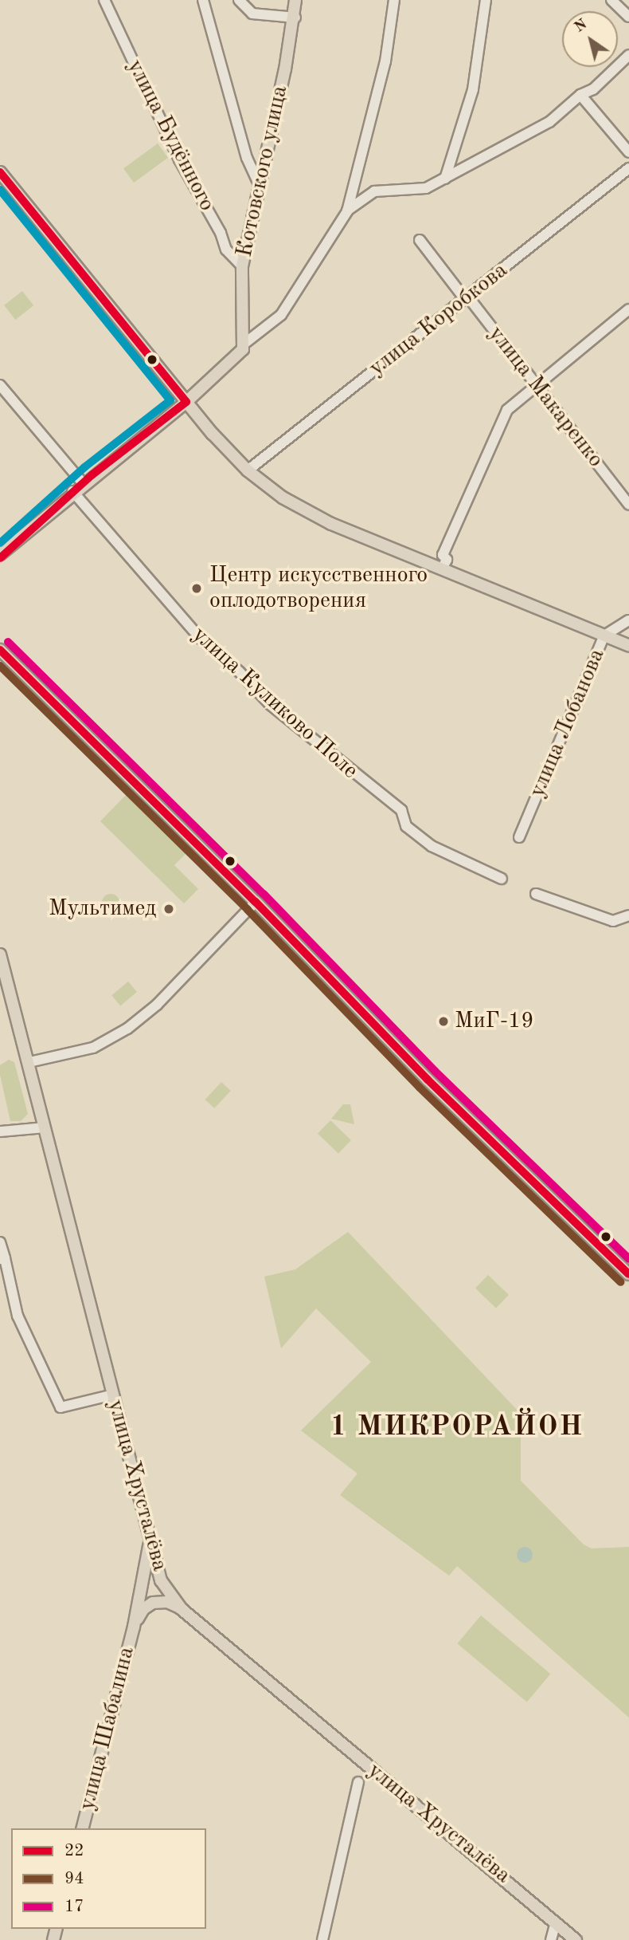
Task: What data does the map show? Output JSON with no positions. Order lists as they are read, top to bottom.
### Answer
{
  "streets": {
    "main road": ["Котовского улица", "улица Хрусталёва", "улица Шабалина"],
    "street": [
      "улица Будённого",
      "улица Коробкова",
      "улица Макаренко",
      "улица Куликово Поле",
      "улица Лобанова"
    ]
  },
  "crossings": [
    ["улица Будённого", "Котовского улица"],
    ["улица Коробкова", "улица Макаренко"],
    ["улица Хрусталёва", "улица Шабалина"]
  ],
  "districts": ["1 МИКРОРАЙОН"],
  "places": ["Центр искусственного оплодотворения", "Мультимед", "МиГ-19"],
  "lines": ["transit line 22", "transit line 17", "transit line 94"],
  "legend": ["22", "94", "17"],
  "north": "top left"
}
